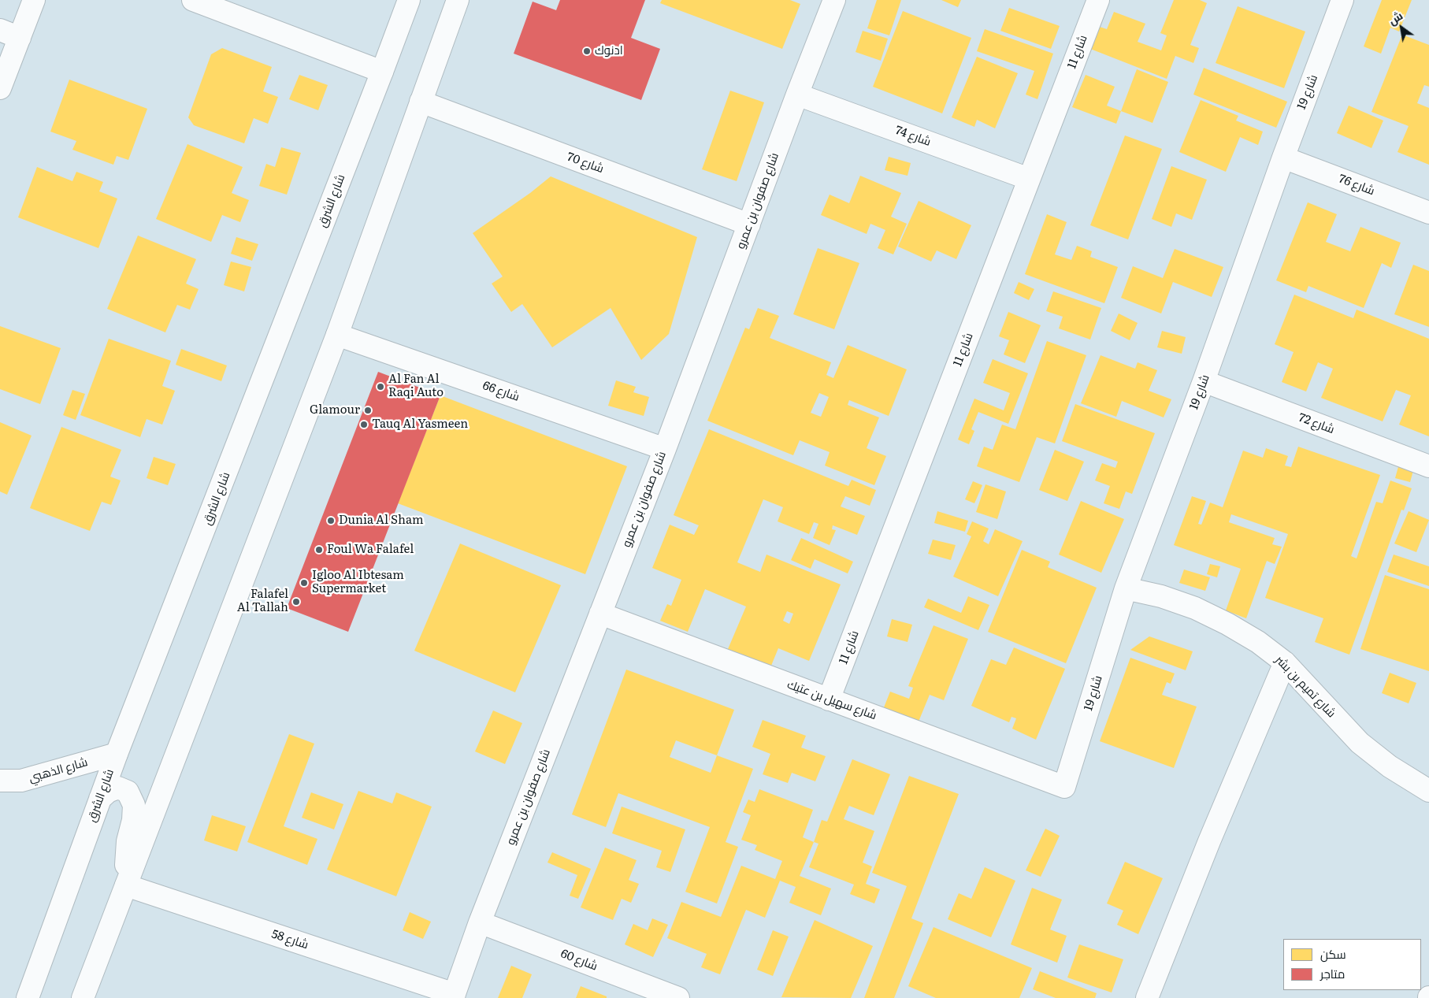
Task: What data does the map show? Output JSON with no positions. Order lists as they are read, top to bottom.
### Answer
{
  "streets": {
    "street": [
      "شارع 11",
      "شارع 19",
      "شارع 74",
      "شارع 70",
      "شارع 76",
      "شارع الشرق",
      "شارع صفوان بن عمرو",
      "شارع 66",
      "شارع 72",
      "شارع تميم بن بشر",
      "شارع سهيل بن عتيك",
      "شارع الذهبي",
      "شارع 58",
      "شارع 60"
    ]
  },
  "crossings": [
    ["شارع 11", "شارع 74"],
    ["شارع 11", "شارع سهيل بن عتيك"],
    ["شارع 19", "شارع 76"],
    ["شارع 19", "شارع 72"],
    ["شارع 19", "شارع تميم بن بشر"],
    ["شارع 19", "شارع سهيل بن عتيك"],
    ["شارع 74", "شارع صفوان بن عمرو"],
    ["شارع 70", "شارع صفوان بن عمرو"],
    ["شارع الشرق", "شارع الذهبي"],
    ["شارع صفوان بن عمرو", "شارع 66"],
    ["شارع صفوان بن عمرو", "شارع سهيل بن عتيك"],
    ["شارع صفوان بن عمرو", "شارع 58"],
    ["شارع صفوان بن عمرو", "شارع 60"]
  ],
  "places": [
    "ادنوك",
    "Al Fan Al Raqi Auto",
    "Glamour",
    "Tauq Al Yasmeen",
    "Dunia Al Sham",
    "Foul Wa Falafel",
    "Igloo Al Ibtesam Supermarket",
    "Falafel Al Tallah"
  ],
  "legend": ["سكن", "متاجر"],
  "north": "top left"
}
